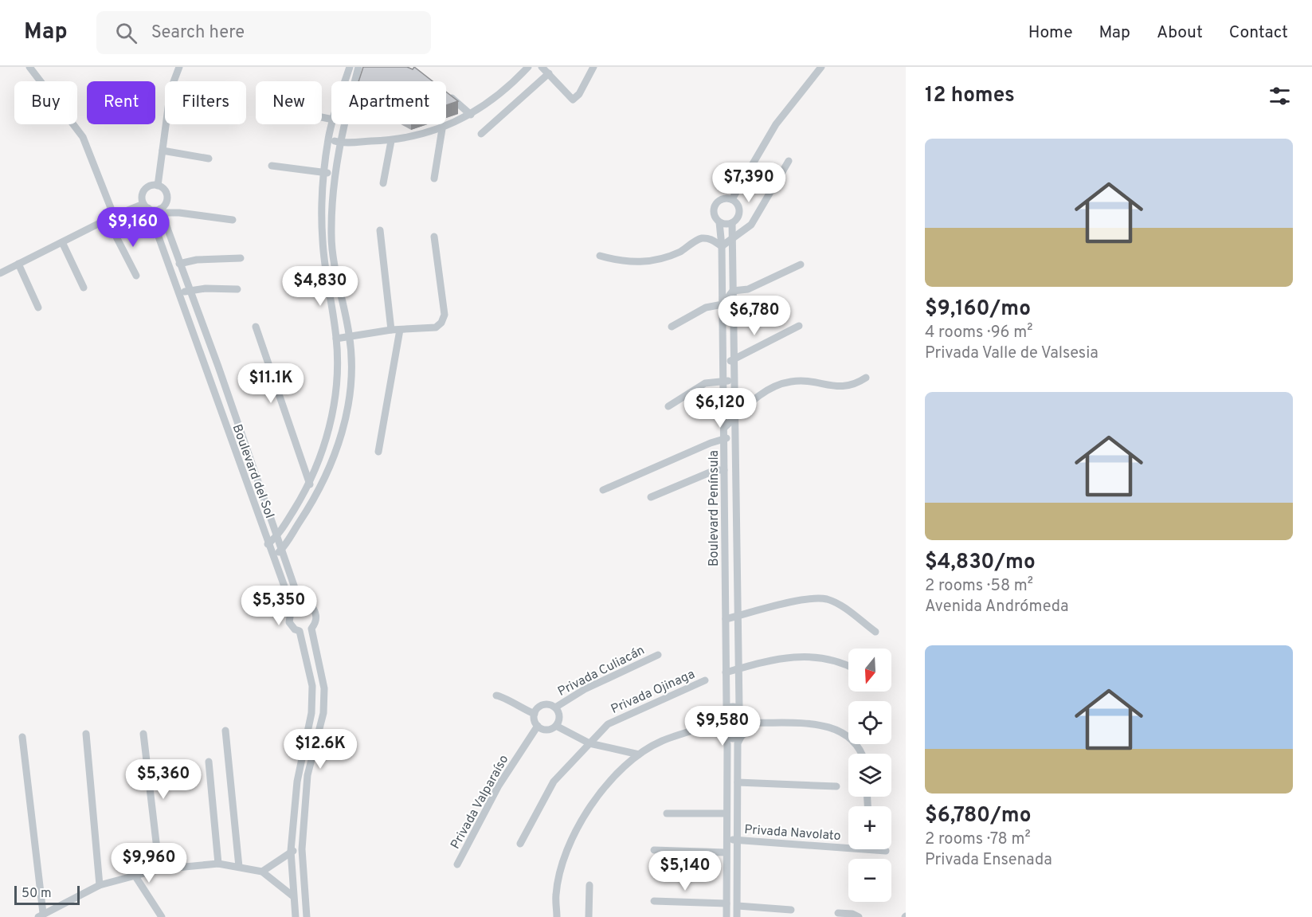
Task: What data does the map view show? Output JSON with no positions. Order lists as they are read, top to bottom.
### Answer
{
  "streets": {
    "street": [
      "Boulevard del Sol",
      "Boulevard Península",
      "Privada Culiacán",
      "Privada Ojinaga",
      "Privada Valparaíso",
      "Privada Navolato"
    ]
  },
  "crossings": [
    ["Privada Culiacán", "Privada Valparaíso"]
  ],
  "scale_bar": "50 m",
  "north": "bottom",
  "page": {
    "header": "Map",
    "search": "Search here",
    "nav": [
      "Home",
      "Map",
      "About",
      "Contact"
    ],
    "heading": "12 homes",
    "chip": [
      "Buy",
      "Rent",
      "Filters",
      "New",
      "Apartment"
    ],
    "list": [
      {
        "name": "$9,160/mo",
        "note": "4 rooms · 96 m² · Privada Valle de Valsesia"
      },
      {
        "name": "$4,830/mo",
        "note": "2 rooms · 58 m² · Avenida Andrómeda"
      },
      {
        "name": "$6,780/mo",
        "note": "2 rooms · 78 m² · Privada Ensenada"
      }
    ],
    "price": [
      "$7,390",
      "$9,160",
      "$4,830",
      "$6,780",
      "$11.1K",
      "$6,120",
      "$5,350",
      "$9,580",
      "$12.6K",
      "$5,360",
      "$9,960",
      "$5,140"
    ],
    "map_buttons": ["+", "−"],
    "scale": "50 m"
  }
}
